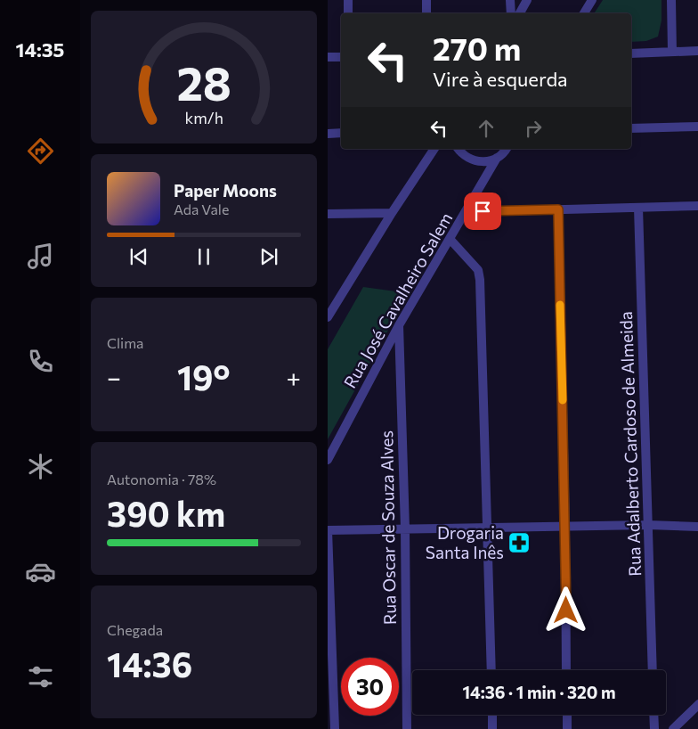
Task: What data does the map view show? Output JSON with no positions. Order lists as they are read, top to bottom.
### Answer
{
  "streets": {
    "street": ["Rua José Cavalheiro Salem", "Rua Adalberto Cardoso de Almeida", "Rua Oscar de Souza Alves"]
  },
  "crossings": [
    ["Rua José Cavalheiro Salem", "Rua Oscar de Souza Alves"]
  ],
  "places": {
    "pharmacy": ["Drogaria Santa Inês"]
  },
  "page": {
    "tabs": "14:35",
    "turn": ["270 m", "Vire à esquerda"],
    "song": ["Paper Moons", "Ada Vale"],
    "tile": [
      "Clima",
      ["Autonomia · 78%", "390 km"],
      ["Chegada", "14:36"]
    ],
    "heat": ["−", "19°", "+"],
    "limit": "30",
    "trip": "14:36 · 1 min · 320 m",
    "gauge": ["28", "km/h"]
  }
}
